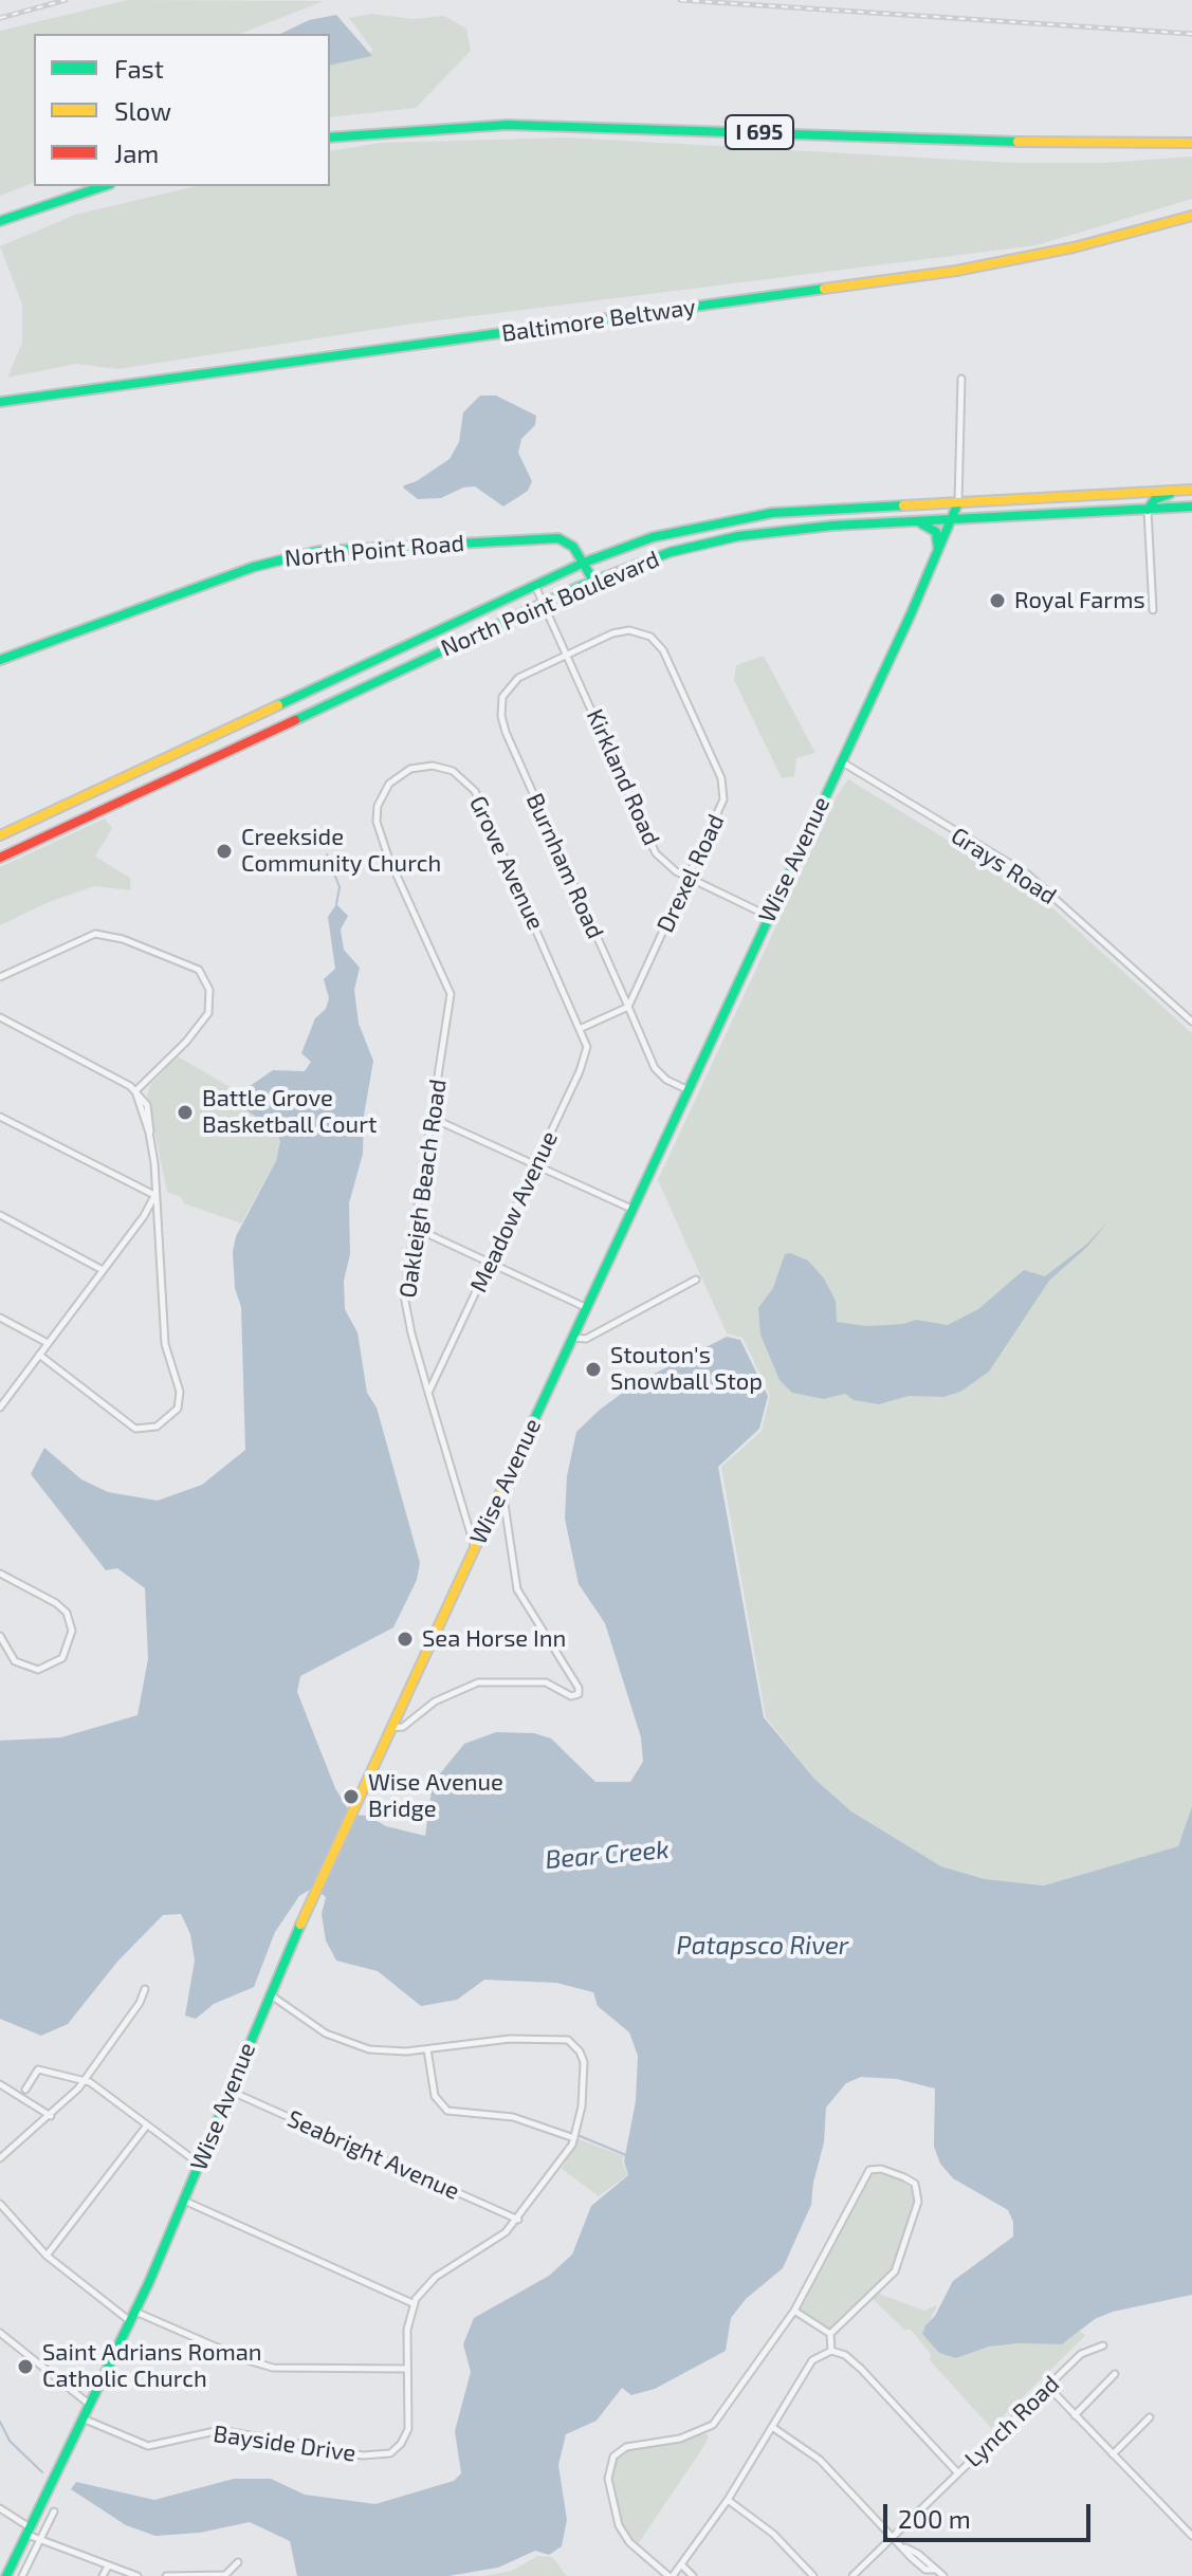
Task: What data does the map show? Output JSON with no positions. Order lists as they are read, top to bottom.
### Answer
{
  "streets": {
    "main road": [
      "I 695",
      "Baltimore Beltway",
      "North Point Road",
      "North Point Boulevard",
      "Wise Avenue"
    ],
    "street": [
      "Kirkland Road",
      "Grove Avenue",
      "Burnham Road",
      "Grays Road",
      "Drexel Road",
      "Oakleigh Beach Road",
      "Meadow Avenue",
      "Seabright Avenue",
      "Lynch Road",
      "Bayside Drive"
    ]
  },
  "crossings": [
    ["North Point Road", "North Point Boulevard"],
    ["North Point Boulevard", "Kirkland Road"],
    ["North Point Boulevard", "Wise Avenue"],
    ["Kirkland Road", "Wise Avenue"],
    ["Kirkland Road", "Burnham Road"],
    ["Kirkland Road", "Drexel Road"],
    ["Wise Avenue", "Burnham Road"],
    ["Wise Avenue", "Grays Road"],
    ["Wise Avenue", "Oakleigh Beach Road"],
    ["Wise Avenue", "Seabright Avenue"],
    ["Wise Avenue", "Bayside Drive"],
    ["Grove Avenue", "Oakleigh Beach Road"],
    ["Grove Avenue", "Meadow Avenue"],
    ["Burnham Road", "Drexel Road"],
    ["Oakleigh Beach Road", "Meadow Avenue"]
  ],
  "water": ["Bear Creek", "Patapsco River"],
  "places": [
    "Royal Farms",
    "Creekside Community Church",
    "Battle Grove Basketball Court",
    "Stouton's Snowball Stop",
    "Sea Horse Inn",
    "Wise Avenue Bridge",
    "Saint Adrians Roman Catholic Church"
  ],
  "legend": ["Fast", "Slow", "Jam"],
  "scale_bar": "200 m"
}
